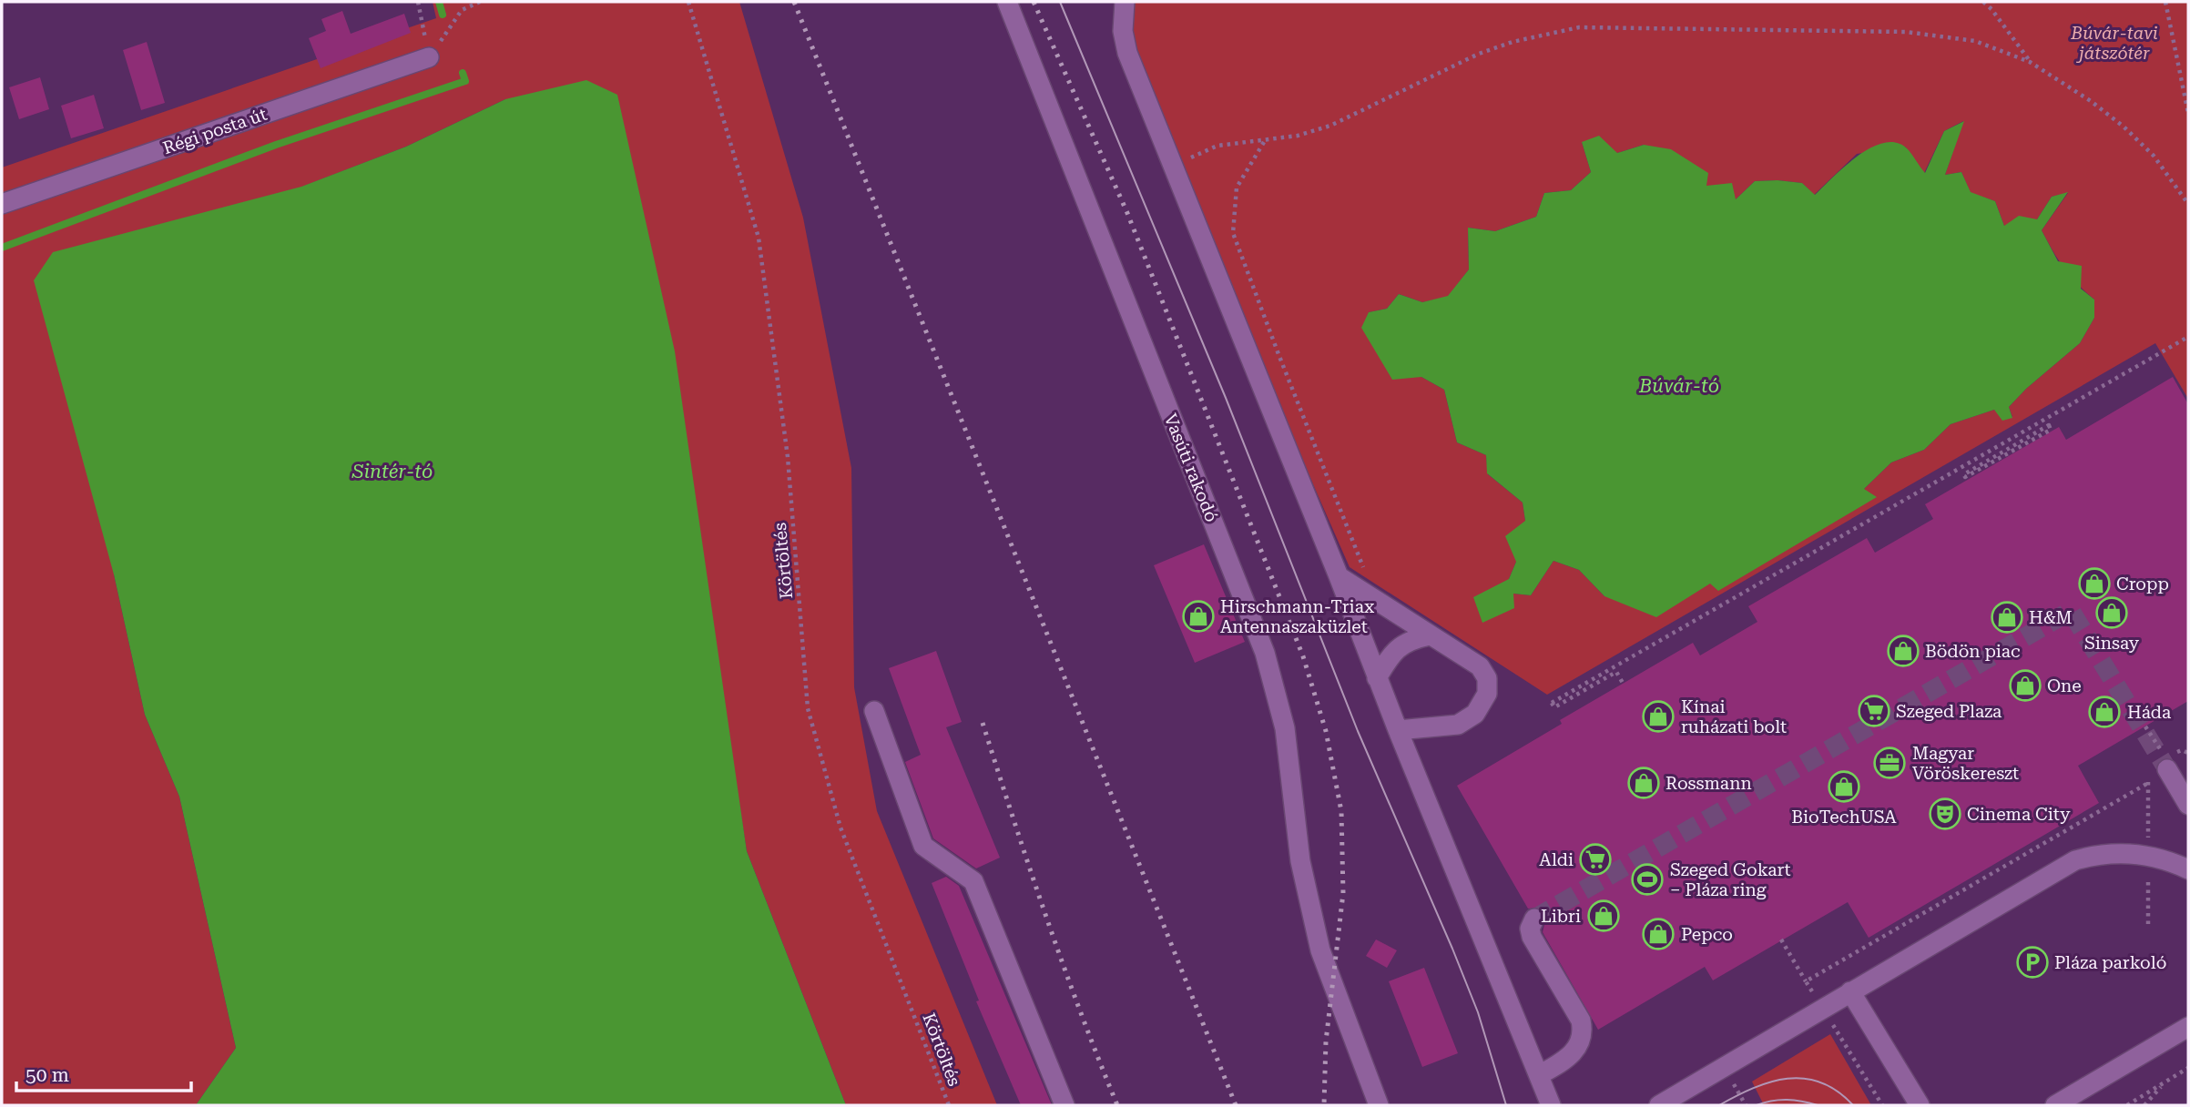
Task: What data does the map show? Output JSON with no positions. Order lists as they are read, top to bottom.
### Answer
{
  "streets": {
    "street": ["Régi posta út", "Vasúti rakodó"],
    "path": ["Körtöltés"]
  },
  "water": ["Búvár-tó", "Sintér-tó"],
  "parks": ["Búvár-tavi játszótér"],
  "places": {
    "shop": [
      "Cropp",
      "Sinsay",
      "Hirschmann-Triax Antennaszaküzlet",
      "H&M",
      "Bödön piac",
      "One",
      "Háda",
      "Kínai ruházati bolt",
      "Rossmann",
      "BioTechUSA",
      "Libri",
      "Pepco"
    ],
    "supermarket": ["Szeged Plaza", "Aldi"],
    "office": ["Magyar Vöröskereszt"],
    "theatre": ["Cinema City"],
    "sports": ["Szeged Gokart – Pláza ring"],
    "parking": ["Pláza parkoló"]
  },
  "scale_bar": "50 m"
}
